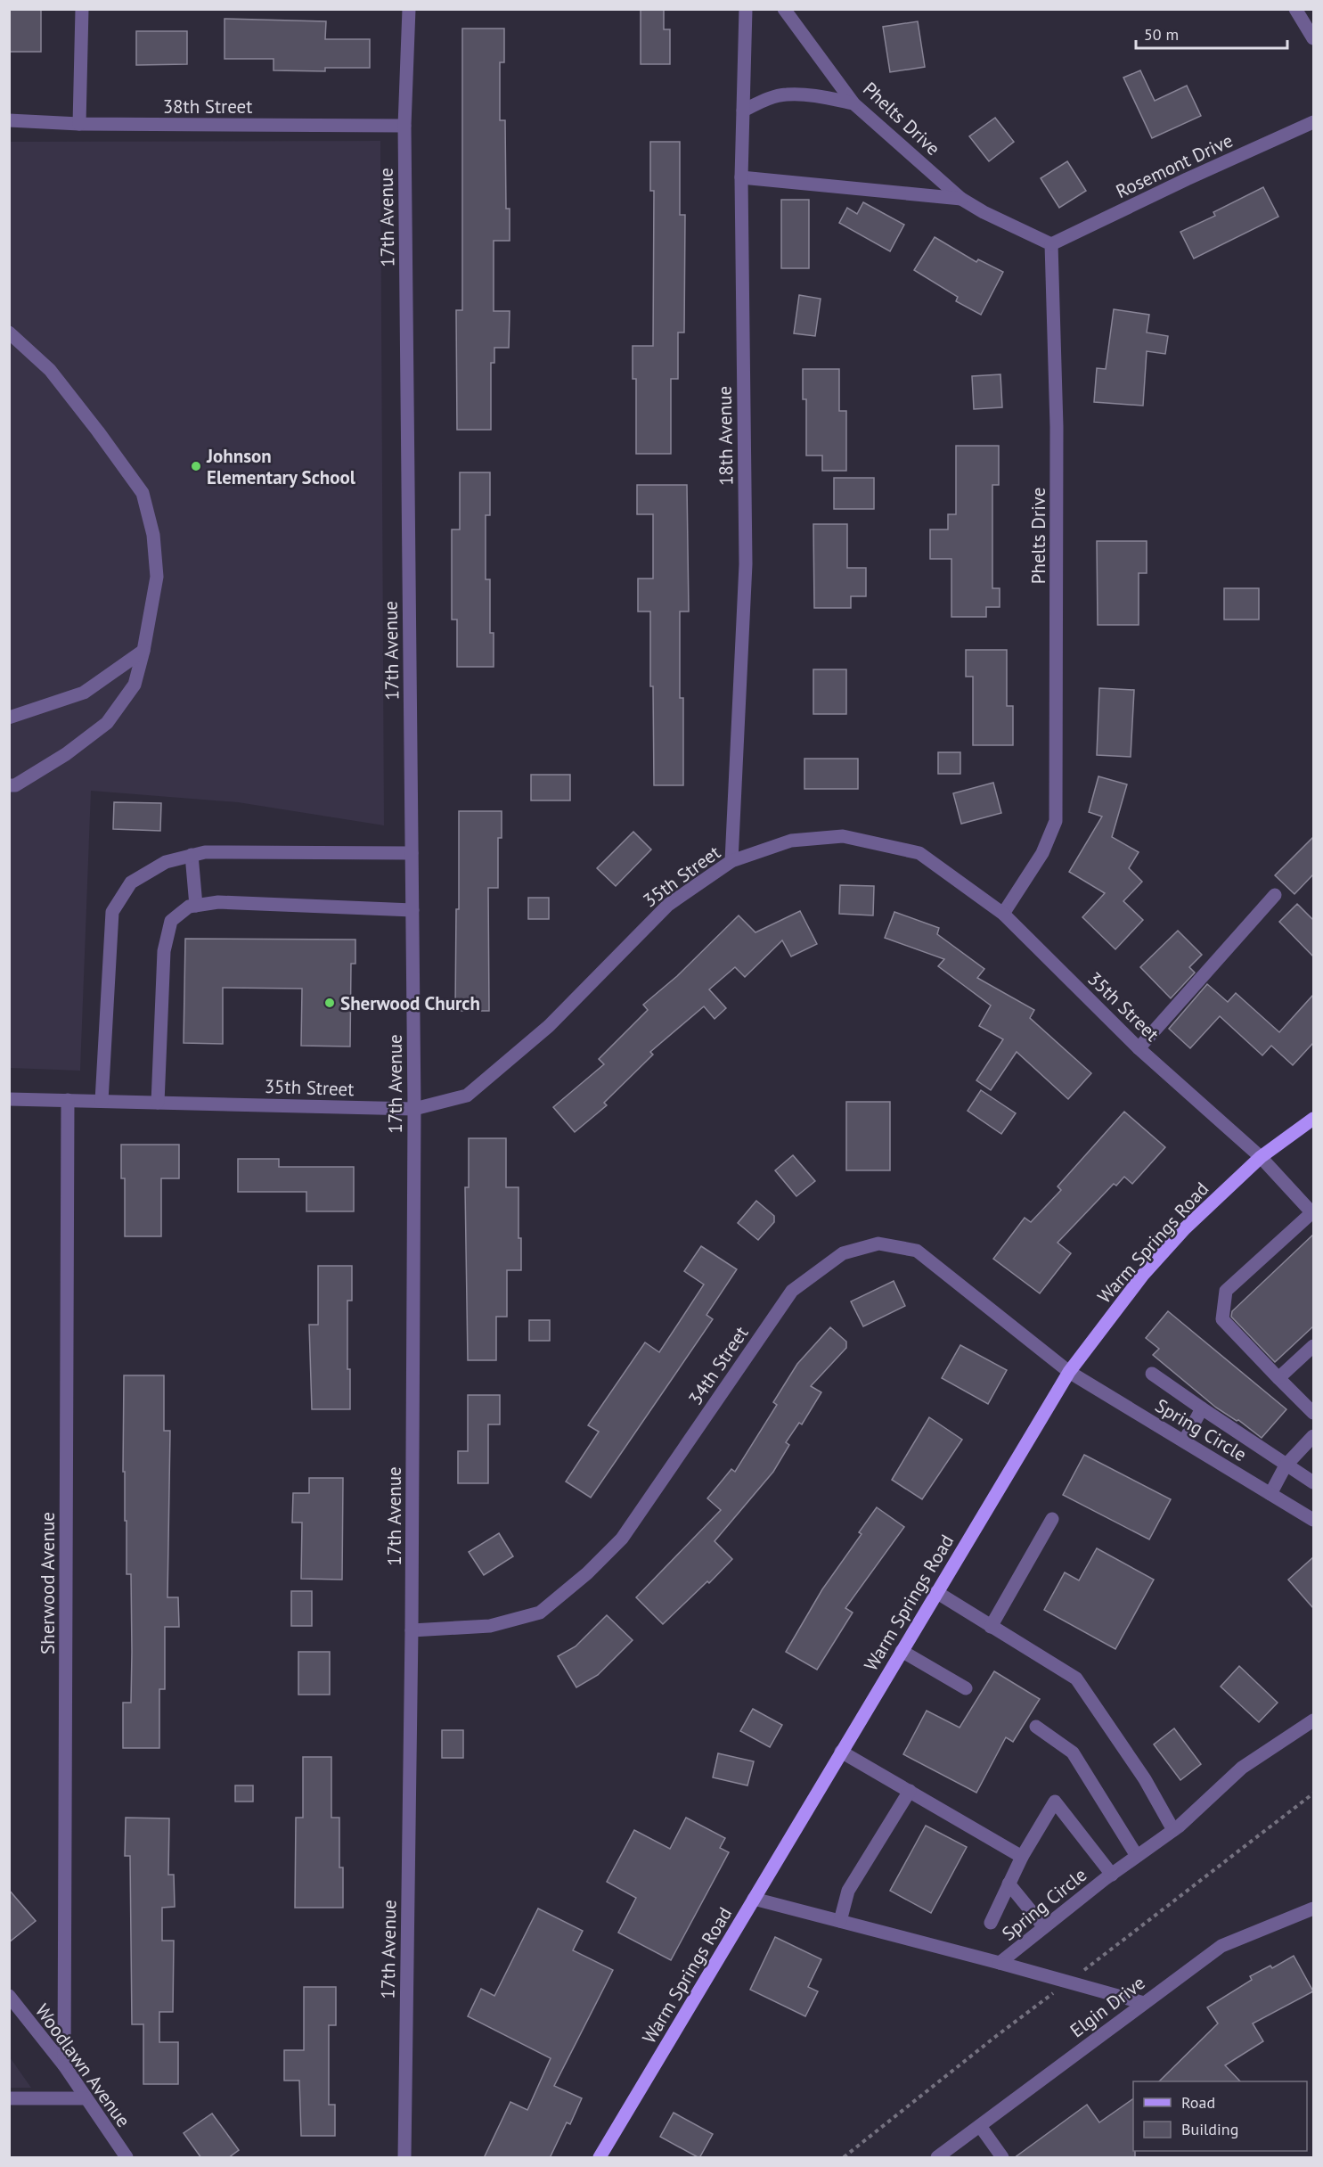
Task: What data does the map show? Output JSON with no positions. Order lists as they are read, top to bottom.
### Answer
{
  "streets": {
    "main road": ["Warm Springs Road"],
    "street": [
      "38th Street",
      "Phelts Drive",
      "Rosemont Drive",
      "17th Avenue",
      "18th Avenue",
      "35th Street",
      "34th Street",
      "Spring Circle",
      "Sherwood Avenue",
      "Elgin Drive",
      "Woodlawn Avenue"
    ]
  },
  "crossings": [
    ["38th Street", "17th Avenue"],
    ["Phelts Drive", "Rosemont Drive"],
    ["Phelts Drive", "18th Avenue"],
    ["Phelts Drive", "35th Street"],
    ["17th Avenue", "35th Street"],
    ["17th Avenue", "34th Street"],
    ["18th Avenue", "35th Street"],
    ["35th Street", "Warm Springs Road"],
    ["35th Street", "Sherwood Avenue"],
    ["Warm Springs Road", "34th Street"],
    ["Warm Springs Road", "Spring Circle"],
    ["34th Street", "Spring Circle"],
    ["Sherwood Avenue", "Woodlawn Avenue"]
  ],
  "places": ["Johnson Elementary School", "Sherwood Church"],
  "legend": ["Road", "Building"],
  "scale_bar": "50 m"
}
